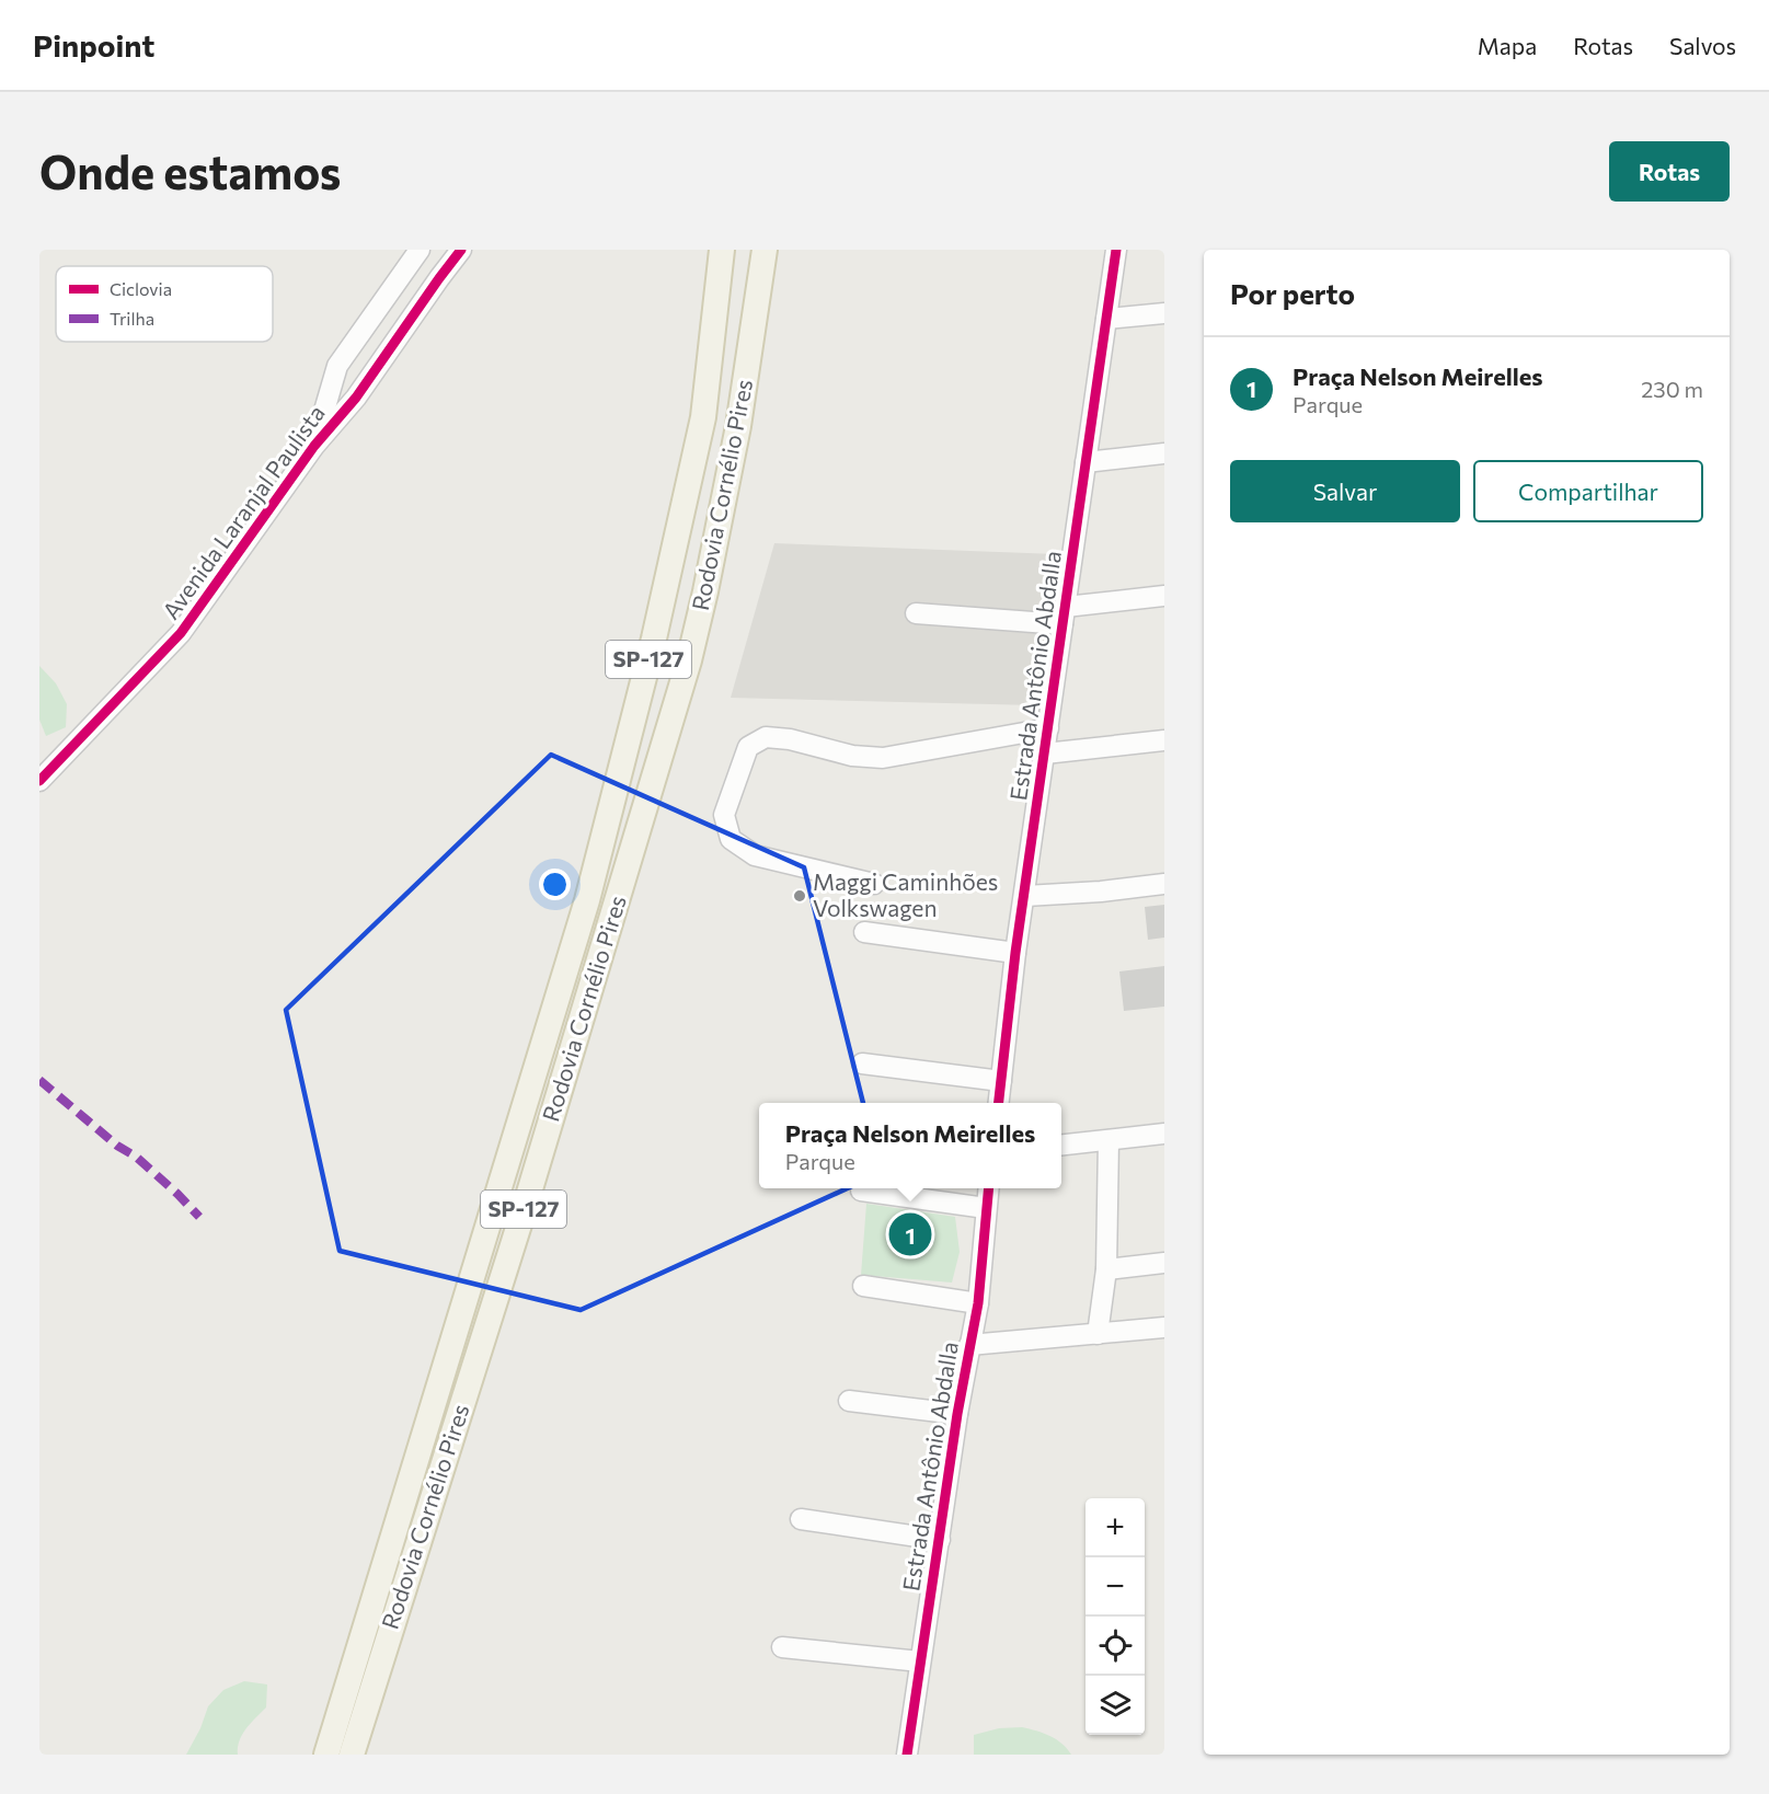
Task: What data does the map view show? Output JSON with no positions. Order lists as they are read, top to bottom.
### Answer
{
  "streets": {
    "main road": ["Rodovia Cornélio Pires", "SP-127"],
    "street": ["Avenida Laranjal Paulista", "Estrada Antônio Abdalla"]
  },
  "places": ["Maggi Caminhões Volkswagen"],
  "legend": ["Ciclovia", "Trilha"],
  "page": {
    "header": "Pinpoint",
    "nav": ["Mapa", "Rotas", "Salvos"],
    "buttons": [
      "Rotas",
      ["Salvar", "Compartilhar"]
    ],
    "title": "Onde estamos",
    "heading": "Por perto",
    "list": [
      {
        "mark": "1",
        "name": "Praça Nelson Meirelles",
        "note": "Parque",
        "value": "230 m"
      }
    ],
    "popup": ["Praça Nelson Meirelles", "Parque"],
    "pins": "1",
    "map_buttons": ["+", "−"]
  }
}
